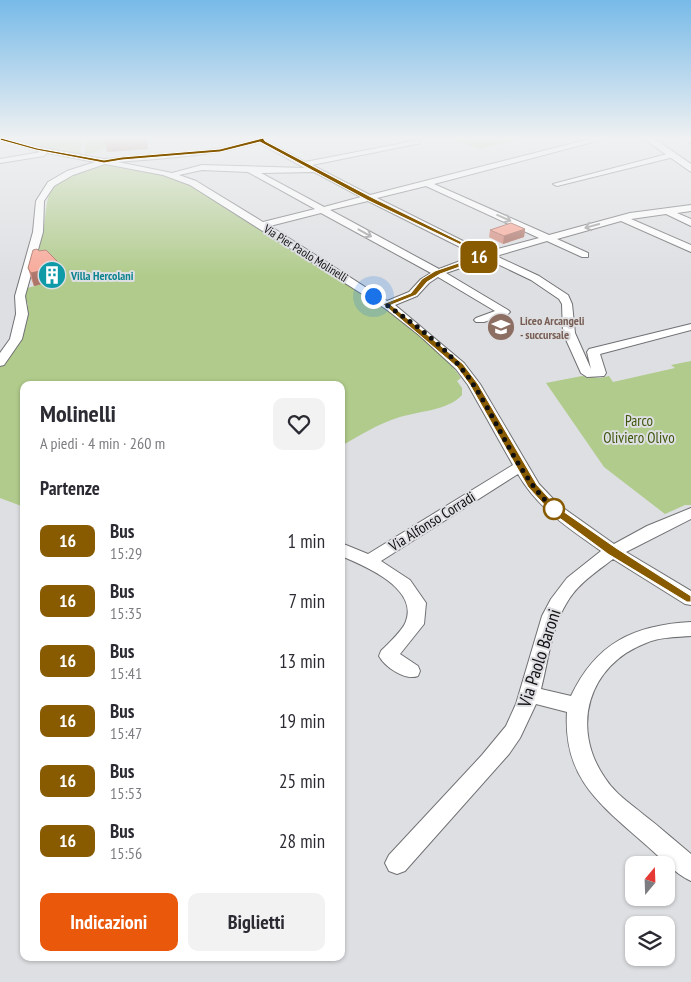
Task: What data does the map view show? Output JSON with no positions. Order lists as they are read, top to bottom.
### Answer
{
  "streets": {
    "street": ["Via Pier Paolo Molinelli", "Via Alfonso Corradi", "Via Paolo Baroni"]
  },
  "crossings": [
    ["Via Pier Paolo Molinelli", "Via Alfonso Corradi"],
    ["Via Pier Paolo Molinelli", "Via Paolo Baroni"]
  ],
  "parks": ["Parco Oliviero Olivo"],
  "places": {
    "building": ["Villa Hercolani"],
    "school or university": ["Liceo Arcangeli - succursale"]
  },
  "lines": ["bus line 16"],
  "north": "top",
  "page": {
    "on_map": "16",
    "heading": [
      ["Molinelli", "A piedi · 4 min · 260 m"],
      "Partenze"
    ],
    "list": [
      {
        "mark": "16",
        "name": "Bus",
        "note": "15:29",
        "value": "1 min"
      },
      {
        "mark": "16",
        "name": "Bus",
        "note": "15:35",
        "value": "7 min"
      },
      {
        "mark": "16",
        "name": "Bus",
        "note": "15:41",
        "value": "13 min"
      },
      {
        "mark": "16",
        "name": "Bus",
        "note": "15:47",
        "value": "19 min"
      },
      {
        "mark": "16",
        "name": "Bus",
        "note": "15:53",
        "value": "25 min"
      },
      {
        "mark": "16",
        "name": "Bus",
        "note": "15:56",
        "value": "28 min"
      }
    ],
    "buttons": ["Indicazioni", "Biglietti"]
  }
}
